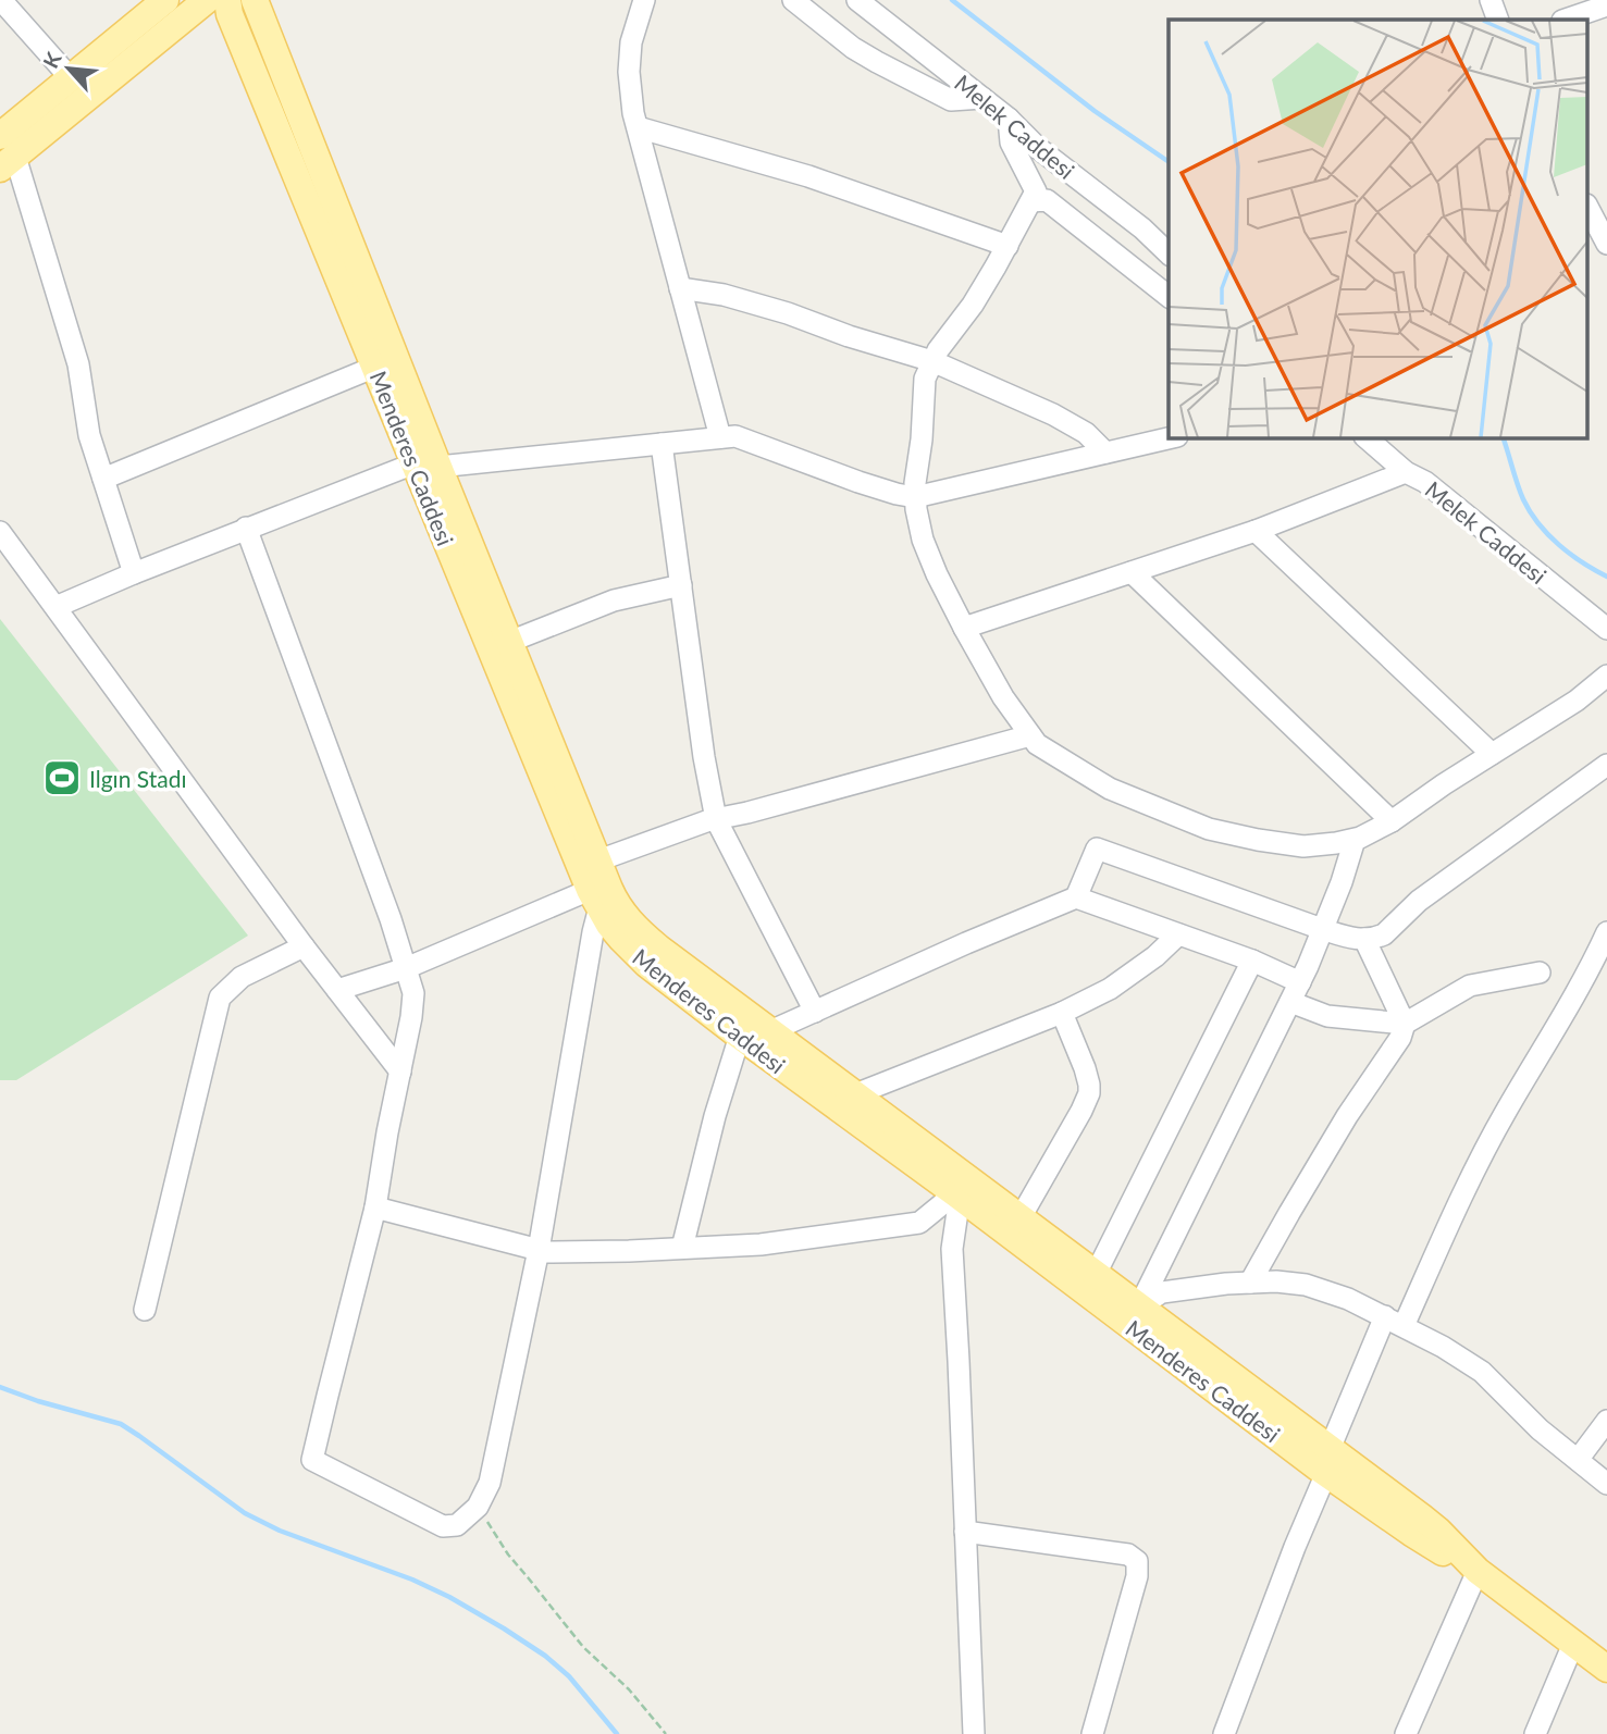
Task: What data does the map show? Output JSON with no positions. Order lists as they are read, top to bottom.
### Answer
{
  "streets": {
    "main road": ["Menderes Caddesi"],
    "street": ["Melek Caddesi"]
  },
  "places": {
    "sports": ["Ilgın Stadı"]
  },
  "north": "top left"
}
